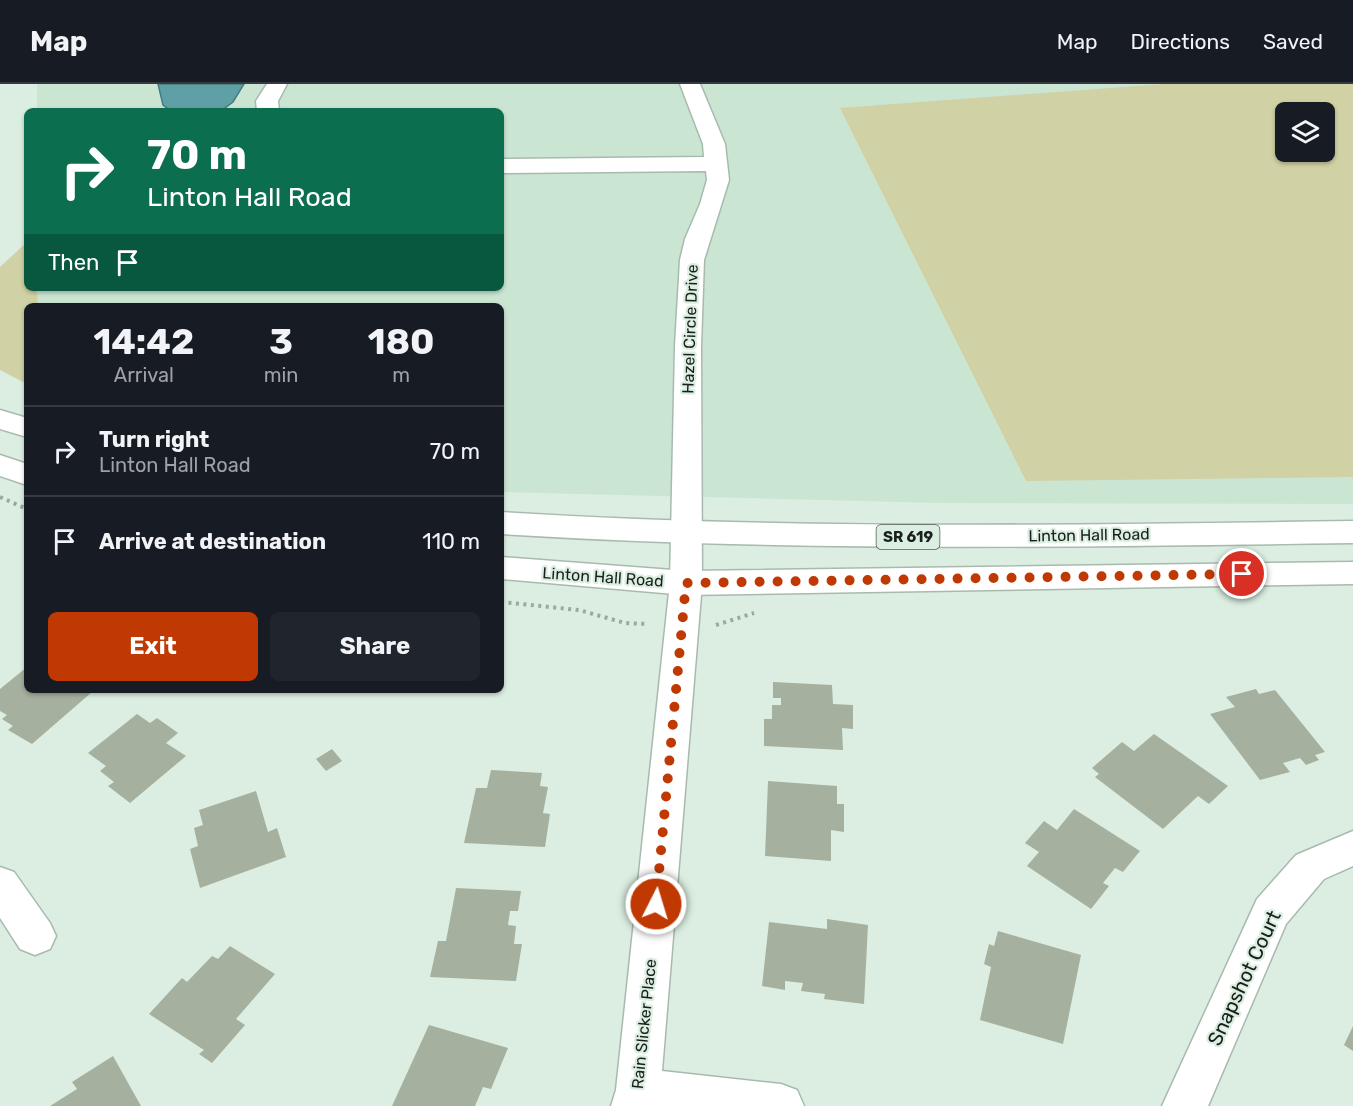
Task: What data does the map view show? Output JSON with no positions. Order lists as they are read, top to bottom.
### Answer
{
  "streets": {
    "street": [
      "Hazel Circle Drive",
      "Linton Hall Road",
      "SR 619",
      "Snapshot Court",
      "Rain Slicker Place"
    ]
  },
  "crossings": [
    ["Hazel Circle Drive", "Linton Hall Road"],
    ["Hazel Circle Drive", "Rain Slicker Place"],
    ["Linton Hall Road", "Rain Slicker Place"]
  ],
  "page": {
    "header": "Map",
    "nav": ["Map", "Directions", "Saved"],
    "turn": ["70 m", "Linton Hall Road"],
    "then": "Then",
    "eta": [
      "14:42",
      "Arrival",
      "3",
      "min",
      "180",
      "m"
    ],
    "list": [
      {
        "name": "Turn right",
        "note": "Linton Hall Road",
        "value": "70 m"
      },
      {
        "name": "Arrive at destination",
        "value": "110 m"
      }
    ],
    "buttons": ["Exit", "Share"]
  }
}
